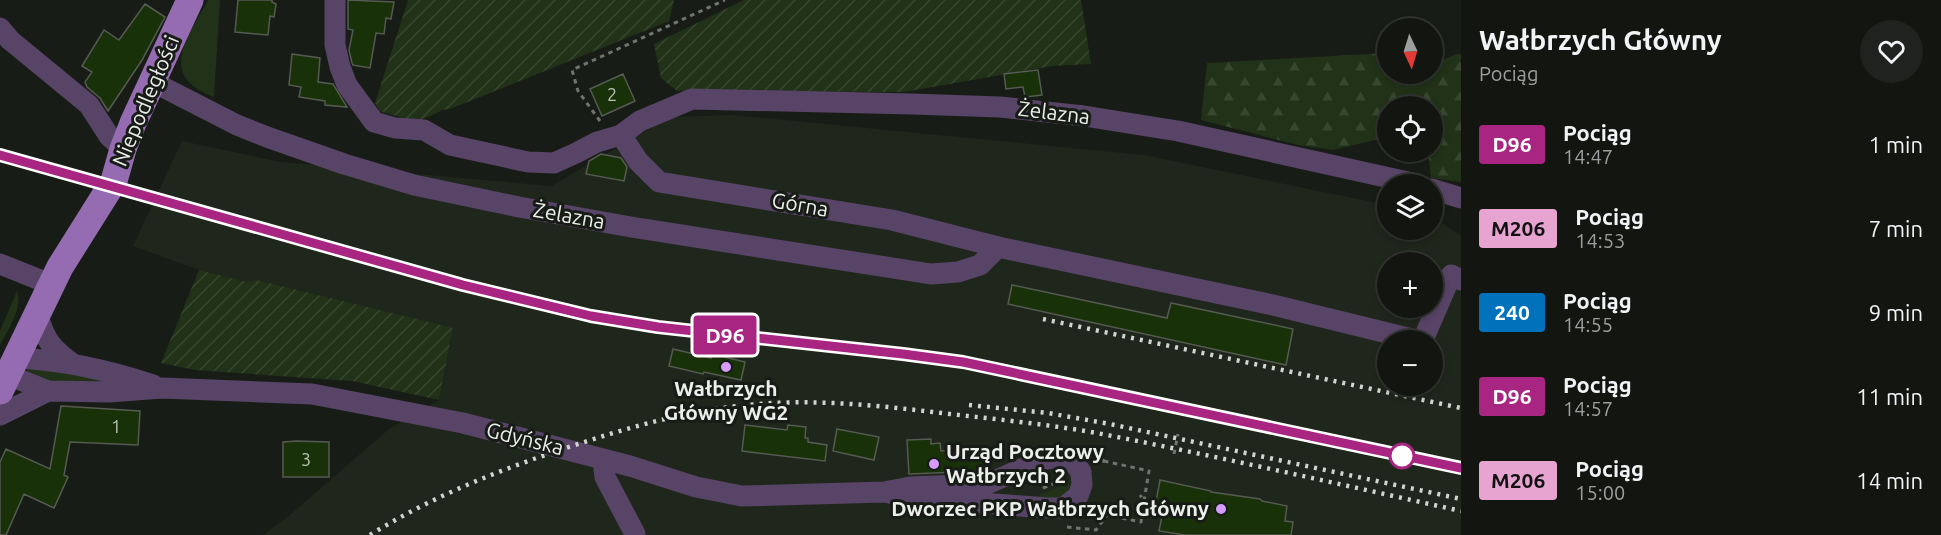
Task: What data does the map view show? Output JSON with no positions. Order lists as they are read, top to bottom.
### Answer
{
  "streets": {
    "main road": ["Niepodległości"],
    "street": ["Żelazna", "Górna", "Gdyńska"]
  },
  "crossings": [
    ["Niepodległości", "Żelazna"],
    ["Niepodległości", "Gdyńska"],
    ["Żelazna", "Górna"]
  ],
  "places": ["Wałbrzych Główny WG2", "Urząd Pocztowy Wałbrzych 2", "Dworzec PKP Wałbrzych Główny"],
  "house_numbers": ["2", "1", "3"],
  "north": "bottom",
  "page": {
    "on_map": "D96",
    "heading": ["Wałbrzych Główny", "Pociąg"],
    "map_buttons": ["+", "−"],
    "list": [
      {
        "mark": "D96",
        "name": "Pociąg",
        "note": "14:47",
        "value": "1 min"
      },
      {
        "mark": "M206",
        "name": "Pociąg",
        "note": "14:53",
        "value": "7 min"
      },
      {
        "mark": "240",
        "name": "Pociąg",
        "note": "14:55",
        "value": "9 min"
      },
      {
        "mark": "D96",
        "name": "Pociąg",
        "note": "14:57",
        "value": "11 min"
      },
      {
        "mark": "M206",
        "name": "Pociąg",
        "note": "15:00",
        "value": "14 min"
      }
    ]
  }
}
